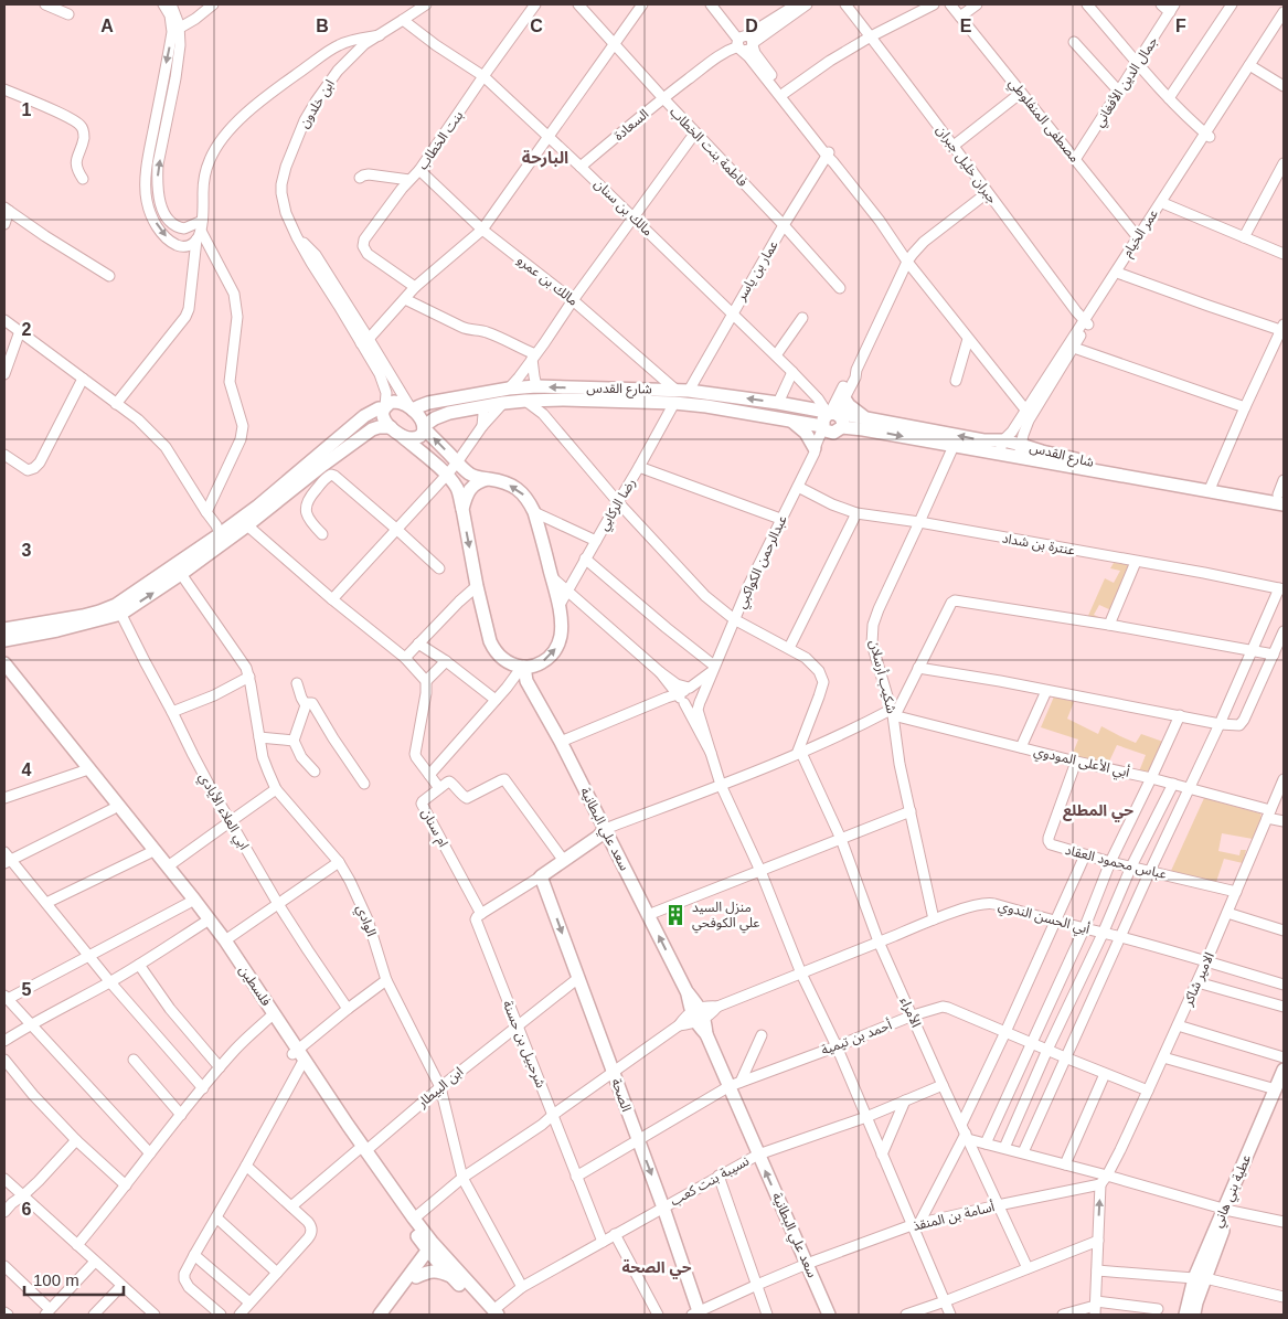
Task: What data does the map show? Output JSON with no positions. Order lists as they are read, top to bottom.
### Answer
{
  "streets": {
    "main road": [
      "شارع القدس",
      "سعد علي البطانية",
      "فلسطين",
      "الصحة",
      "عطية بني هاني"
    ],
    "street": [
      "جمال الدين الأفغاني",
      "ابن خلدون",
      "مصطفى المنفلوطي",
      "السعادة",
      "بنت الخطاب",
      "فاطمة بنت الخطاب",
      "جبران خليل جبران",
      "مالك بن سنان",
      "عمر الخيام",
      "عمار بن ياسر",
      "مالك بن عمرو",
      "رضا الركابي",
      "عنترة بن شداد",
      "عبدالرحمن الكواكبي",
      "شكيب أرسلان",
      "أبي الأعلى المودوي",
      "ابي العلاء الأيادي",
      "ام سنان",
      "عباس محمود العقاد",
      "أبي الحسن الندوي",
      "الوادي",
      "الامير شاكر",
      "الأمراء",
      "أحمد بن تيمية",
      "شرحبيل بن حسنة",
      "ابن البيطار",
      "نسيبة بنت كعب",
      "أسامة بن المنقذ"
    ]
  },
  "crossings": [
    ["جمال الدين الأفغاني", "مصطفى المنفلوطي"],
    ["ابن خلدون", "مالك بن سنان"],
    ["مصطفى المنفلوطي", "عمر الخيام"],
    ["السعادة", "فاطمة بنت الخطاب"],
    ["السعادة", "مالك بن سنان"],
    ["بنت الخطاب", "مالك بن سنان"],
    ["بنت الخطاب", "مالك بن عمرو"],
    ["فاطمة بنت الخطاب", "عمار بن ياسر"],
    ["جبران خليل جبران", "عمر الخيام"],
    ["مالك بن سنان", "عمار بن ياسر"],
    ["مالك بن سنان", "شارع القدس"],
    ["مالك بن سنان", "عبدالرحمن الكواكبي"],
    ["عمر الخيام", "شارع القدس"],
    ["عمار بن ياسر", "مالك بن عمرو"],
    ["عمار بن ياسر", "شارع القدس"],
    ["عمار بن ياسر", "رضا الركابي"],
    ["مالك بن عمرو", "شارع القدس"],
    ["مالك بن عمرو", "رضا الركابي"],
    ["شارع القدس", "رضا الركابي"],
    ["شارع القدس", "عبدالرحمن الكواكبي"],
    ["عنترة بن شداد", "عبدالرحمن الكواكبي"],
    ["عنترة بن شداد", "شكيب أرسلان"],
    ["شكيب أرسلان", "أبي الأعلى المودوي"],
    ["شكيب أرسلان", "أبي الحسن الندوي"],
    ["أبي الأعلى المودوي", "عباس محمود العقاد"],
    ["أبي الأعلى المودوي", "الامير شاكر"],
    ["ام سنان", "شرحبيل بن حسنة"],
    ["سعد علي البطانية", "أبي الحسن الندوي"],
    ["سعد علي البطانية", "أحمد بن تيمية"],
    ["سعد علي البطانية", "نسيبة بنت كعب"],
    ["سعد علي البطانية", "أسامة بن المنقذ"],
    ["عباس محمود العقاد", "الامير شاكر"],
    ["أبي الحسن الندوي", "الامير شاكر"],
    ["أبي الحسن الندوي", "الأمراء"],
    ["الوادي", "ابن البيطار"],
    ["الوادي", "نسيبة بنت كعب"],
    ["الامير شاكر", "أحمد بن تيمية"],
    ["الامير شاكر", "أسامة بن المنقذ"],
    ["فلسطين", "ابن البيطار"],
    ["فلسطين", "نسيبة بنت كعب"],
    ["الأمراء", "أحمد بن تيمية"],
    ["الأمراء", "نسيبة بنت كعب"],
    ["الأمراء", "أسامة بن المنقذ"],
    ["أحمد بن تيمية", "شرحبيل بن حسنة"],
    ["أحمد بن تيمية", "الصحة"],
    ["شرحبيل بن حسنة", "ابن البيطار"],
    ["شرحبيل بن حسنة", "نسيبة بنت كعب"],
    ["ابن البيطار", "الصحة"],
    ["الصحة", "نسيبة بنت كعب"],
    ["الصحة", "أسامة بن المنقذ"]
  ],
  "one_way": ["الصحة"],
  "districts": ["البارحة", "حي المطلع", "حي الصحة"],
  "places": {
    "building": ["منزل السيد علي الكوفحي"]
  },
  "scale_bar": "100 m",
  "grid": {
    "columns": [
      "A",
      "B",
      "C",
      "D",
      "E",
      "F"
    ],
    "rows": [
      "1",
      "2",
      "3",
      "4",
      "5",
      "6"
    ]
  }
}
